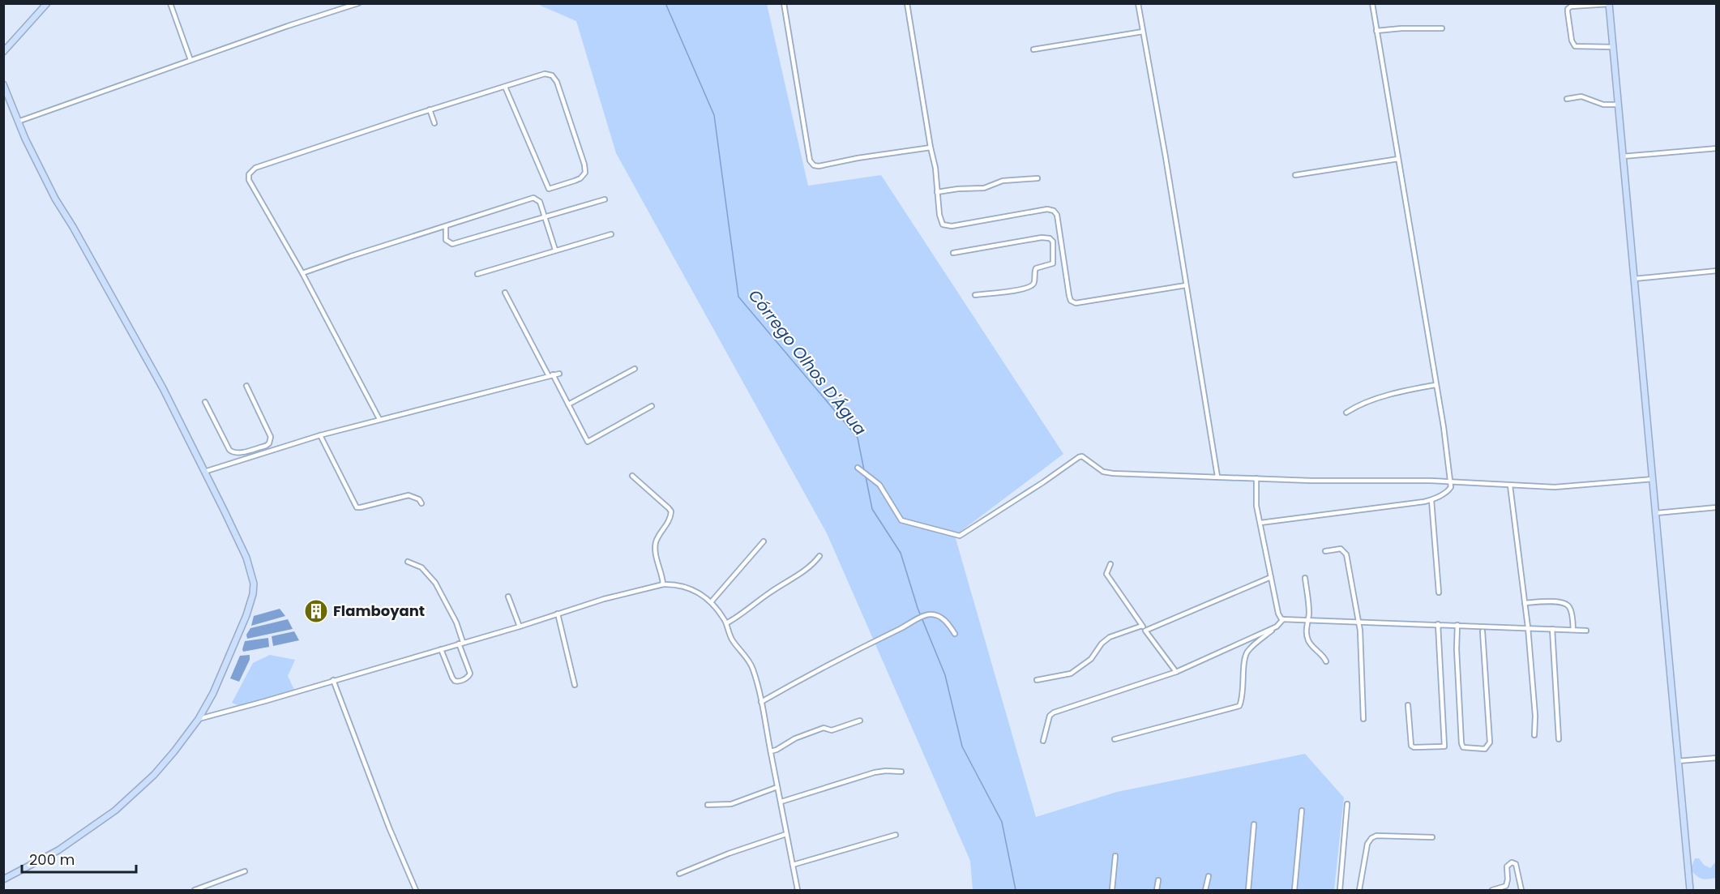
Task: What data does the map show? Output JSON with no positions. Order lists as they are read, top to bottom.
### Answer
{
  "water": ["Córrego Olhos D'Água"],
  "places": {
    "building": ["Flamboyant"]
  },
  "scale_bar": "200 m"
}
